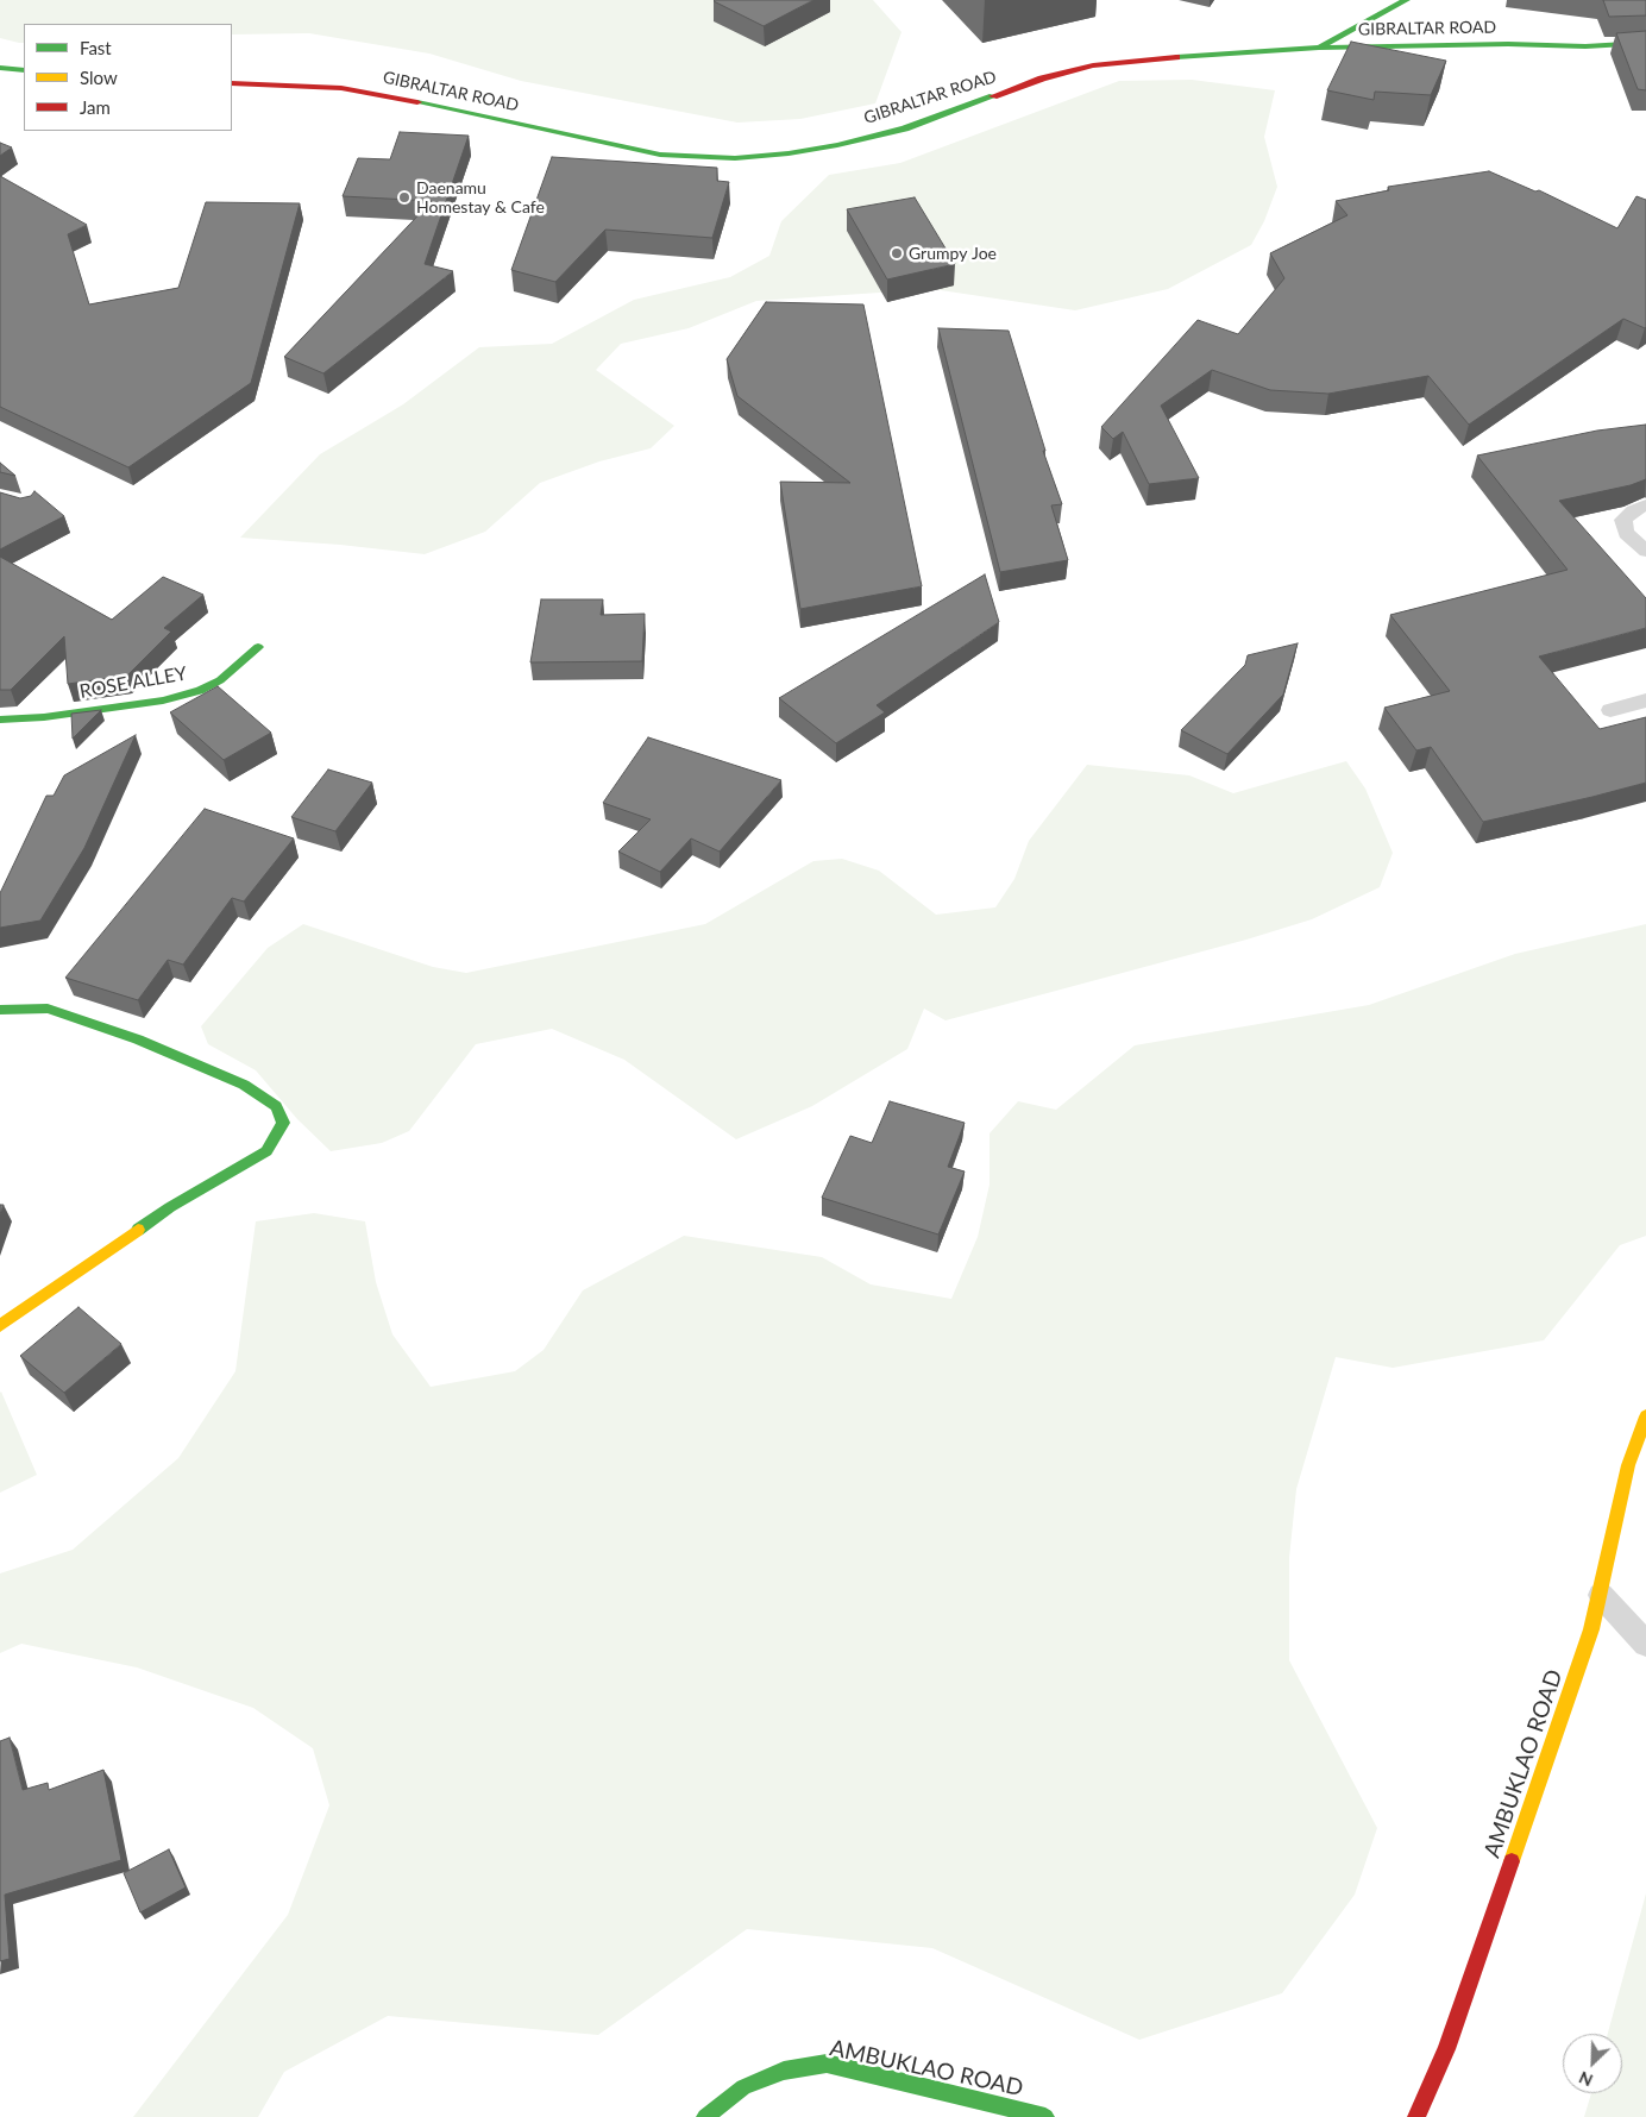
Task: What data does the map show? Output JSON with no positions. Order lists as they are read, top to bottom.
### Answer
{
  "streets": {
    "street": ["GIBRALTAR ROAD", "ROSE ALLEY", "AMBUKLAO ROAD"]
  },
  "places": ["Daenamu Homestay & Cafe", "Grumpy Joe"],
  "legend": ["Fast", "Slow", "Jam"],
  "north": "bottom left"
}
